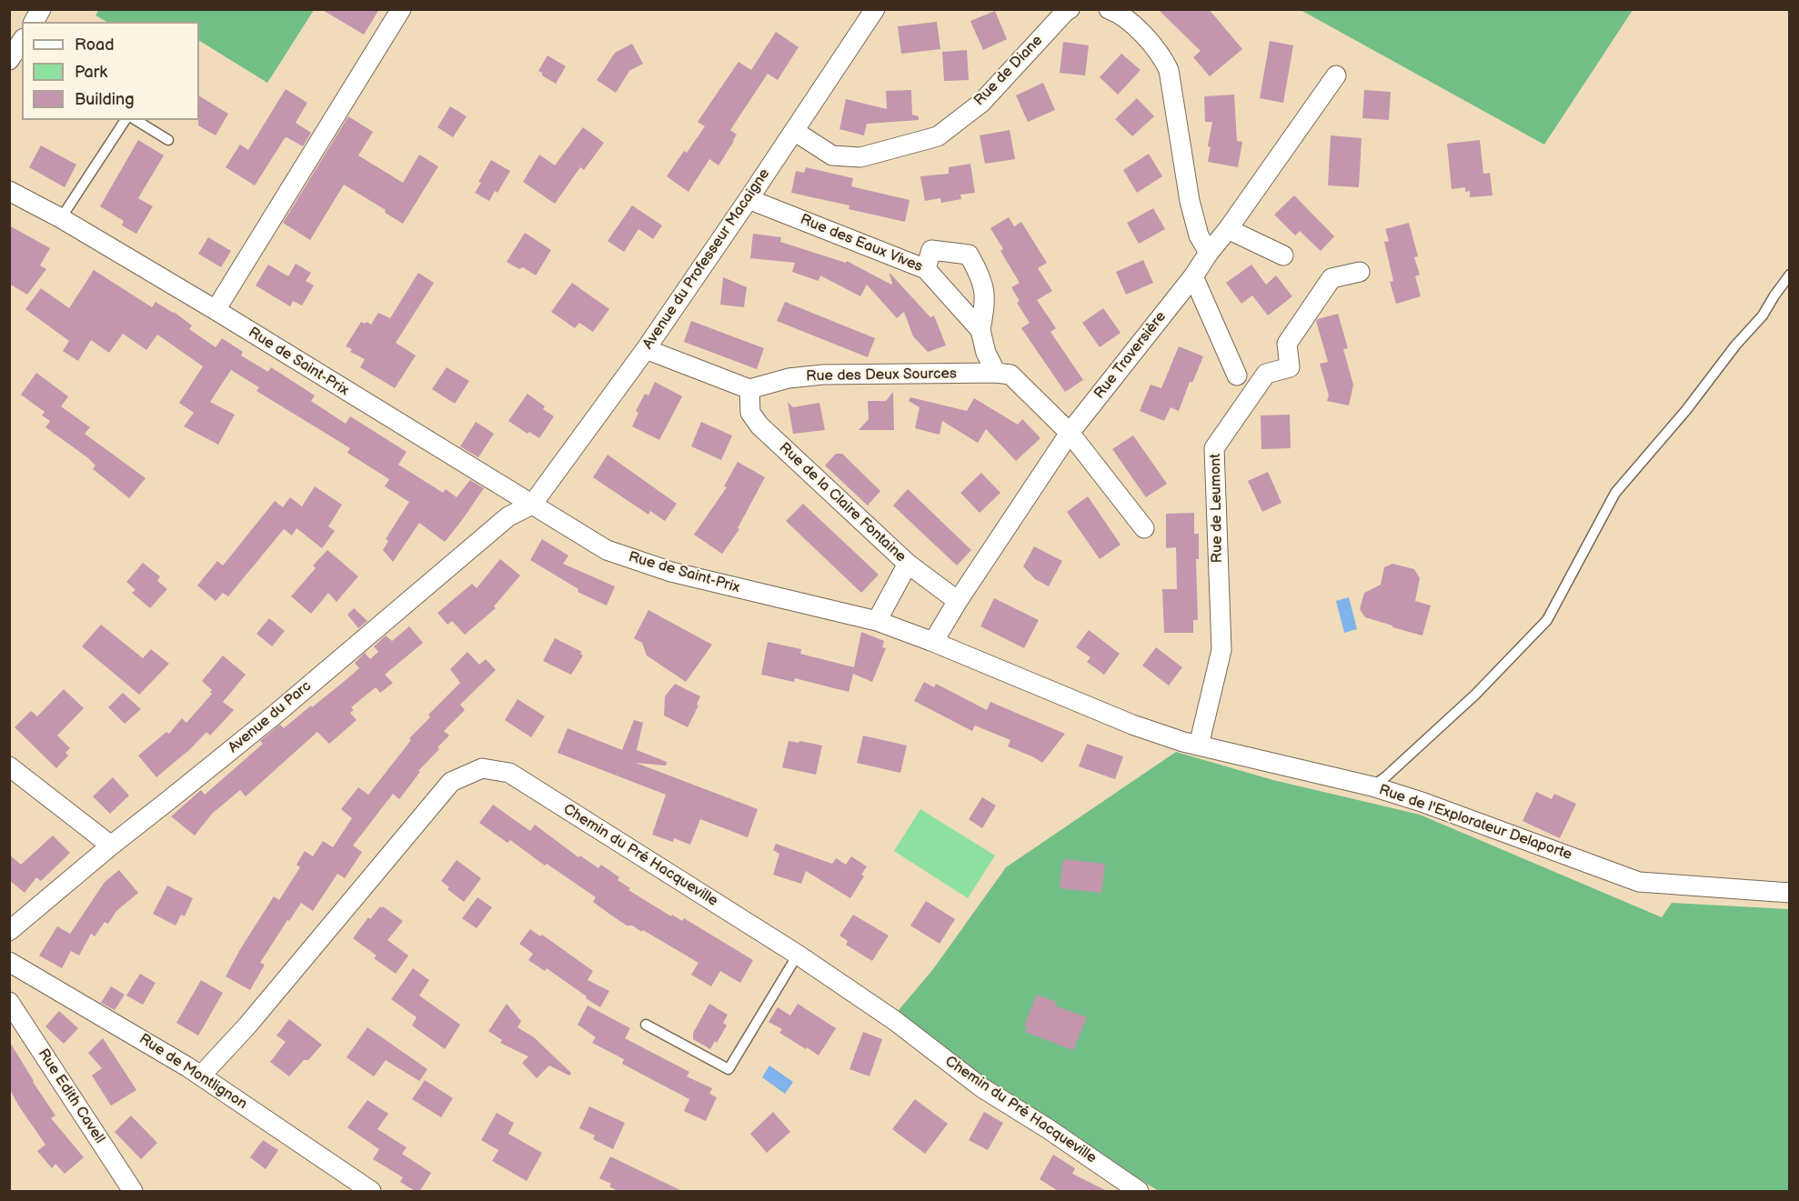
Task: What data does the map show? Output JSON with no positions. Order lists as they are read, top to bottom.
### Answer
{
  "streets": {
    "street": [
      "Rue de Diane",
      "Rue des Eaux Vives",
      "Avenue du Professeur Macaigne",
      "Rue Traversière",
      "Rue de Saint-Prix",
      "Rue des Deux Sources",
      "Rue de la Claire Fontaine",
      "Rue de Leumont",
      "Avenue du Parc",
      "Rue de l'Explorateur Delaporte",
      "Chemin du Pré Hacqueville",
      "Rue de Montlignon",
      "Rue Edith Cavell"
    ]
  },
  "crossings": [
    ["Rue de Diane", "Avenue du Professeur Macaigne"],
    ["Rue des Eaux Vives", "Avenue du Professeur Macaigne"],
    ["Rue des Eaux Vives", "Rue des Deux Sources"],
    ["Avenue du Professeur Macaigne", "Rue de Saint-Prix"],
    ["Avenue du Professeur Macaigne", "Avenue du Parc"],
    ["Rue Traversière", "Rue de Saint-Prix"],
    ["Rue Traversière", "Rue de la Claire Fontaine"],
    ["Rue de Saint-Prix", "Avenue du Parc"],
    ["Rue de Saint-Prix", "Rue de l'Explorateur Delaporte"],
    ["Rue des Deux Sources", "Rue de la Claire Fontaine"],
    ["Rue de Leumont", "Rue de l'Explorateur Delaporte"],
    ["Chemin du Pré Hacqueville", "Rue de Montlignon"]
  ],
  "legend": ["Road", "Park", "Building"]
}
